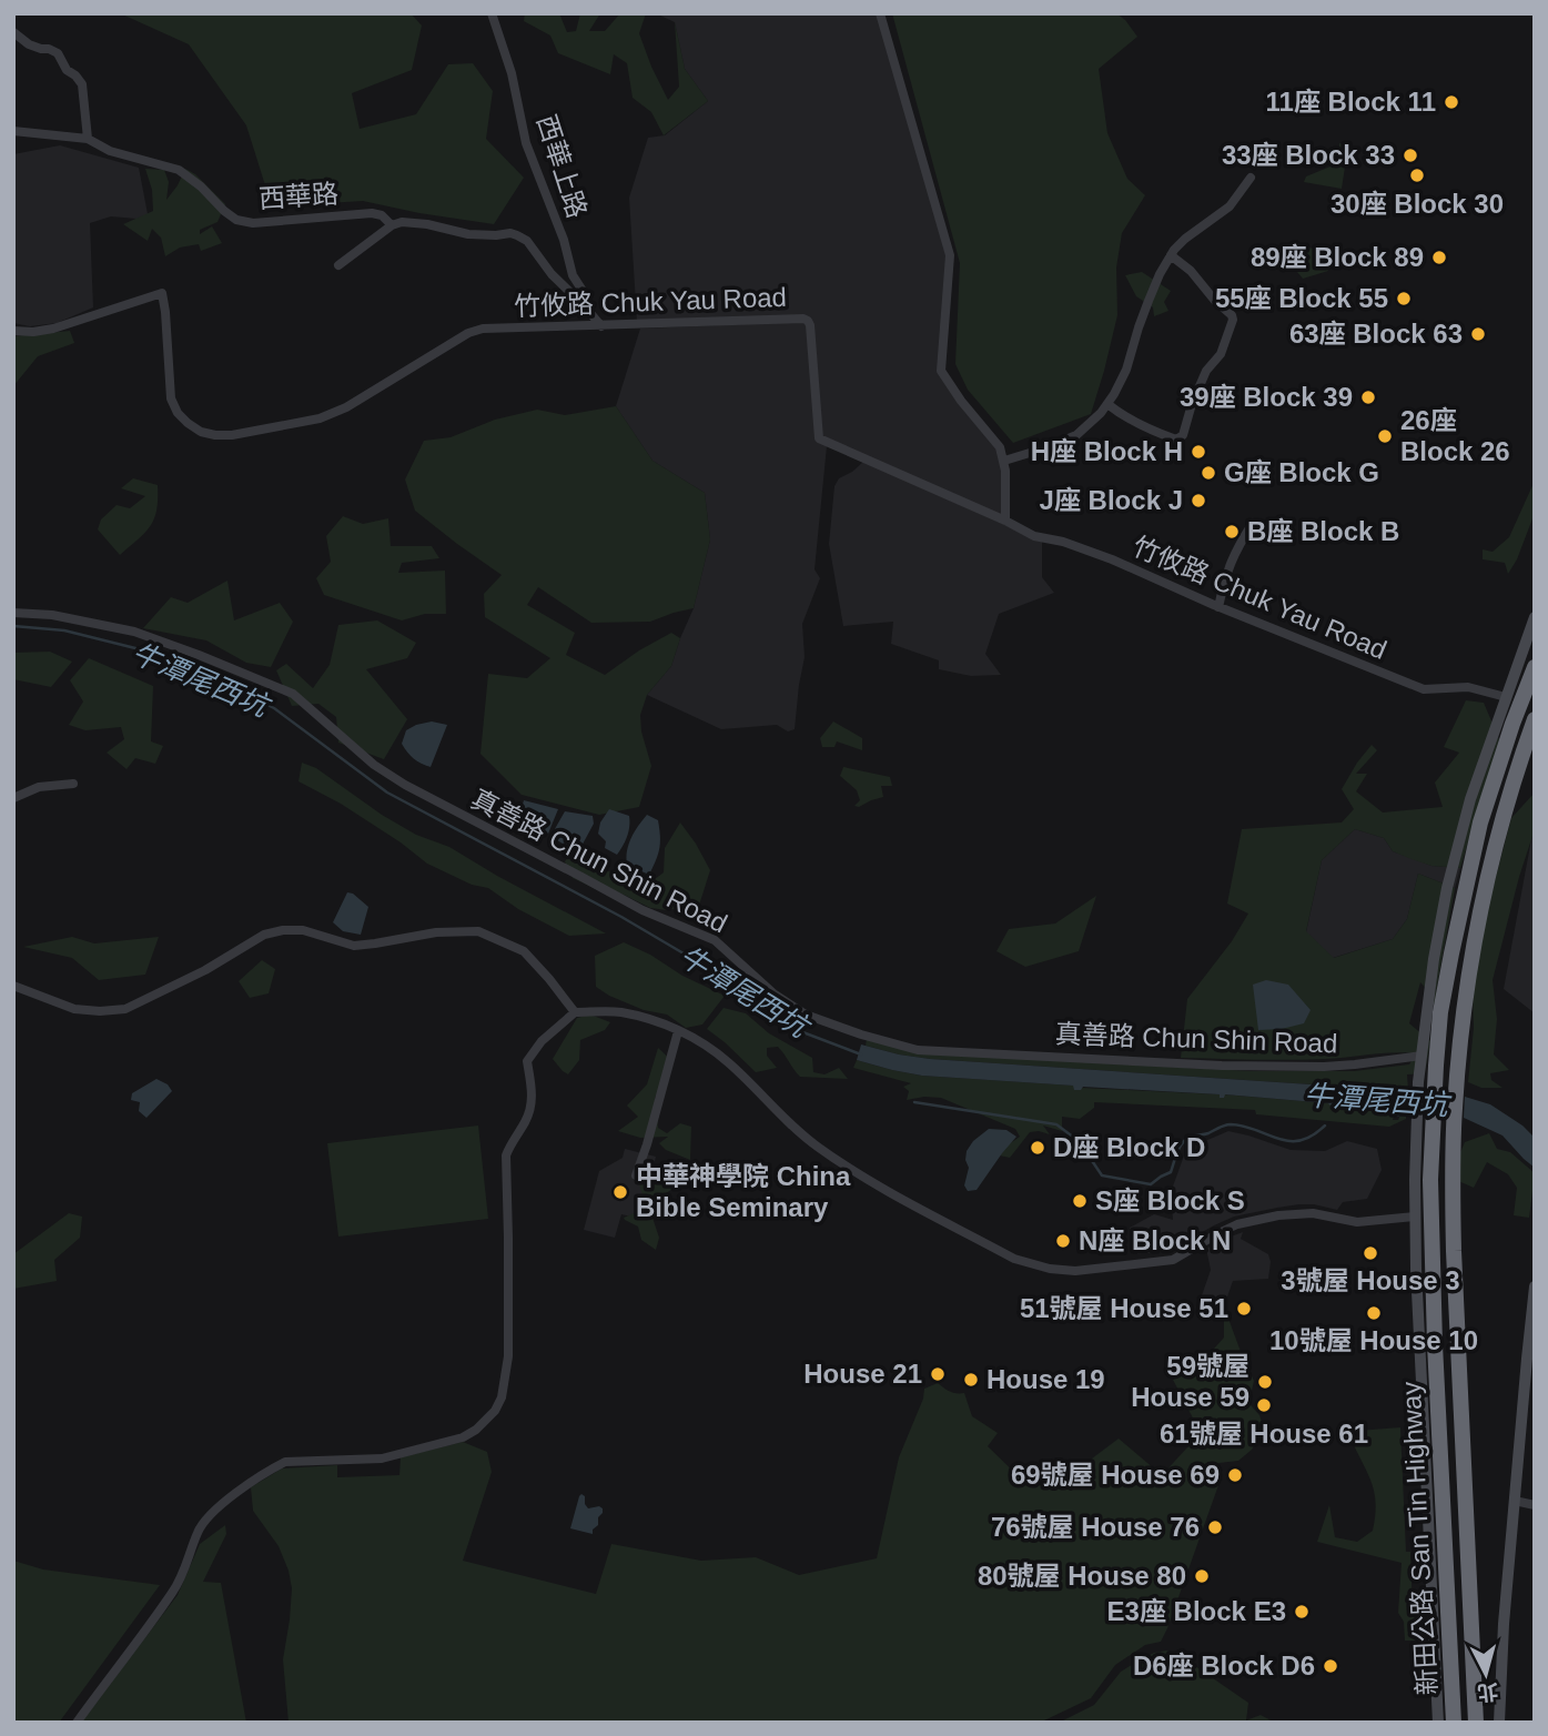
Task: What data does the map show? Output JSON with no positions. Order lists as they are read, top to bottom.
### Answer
{
  "streets": {
    "highway": ["新田公路 San Tin Highway"],
    "street": [
      "西華上路",
      "西華路",
      "竹攸路 Chuk Yau Road",
      "真善路 Chun Shin Road"
    ]
  },
  "crossings": [
    ["西華上路", "西華路"],
    ["西華上路", "竹攸路 Chuk Yau Road"]
  ],
  "water": ["牛潭尾西坑"],
  "places": [
    "11座 Block 11",
    "33座 Block 33",
    "30座 Block 30",
    "89座 Block 89",
    "55座 Block 55",
    "63座 Block 63",
    "39座 Block 39",
    "26座 Block 26",
    "H座 Block H",
    "G座 Block G",
    "J座 Block J",
    "B座 Block B",
    "D座 Block D",
    "中華神學院 China Bible Seminary",
    "S座 Block S",
    "N座 Block N",
    "3號屋 House 3",
    "51號屋 House 51",
    "10號屋 House 10",
    "House 21",
    "House 19",
    "59號屋 House 59",
    "61號屋 House 61",
    "69號屋 House 69",
    "76號屋 House 76",
    "80號屋 House 80",
    "E3座 Block E3",
    "D6座 Block D6"
  ],
  "north": "bottom"
}
